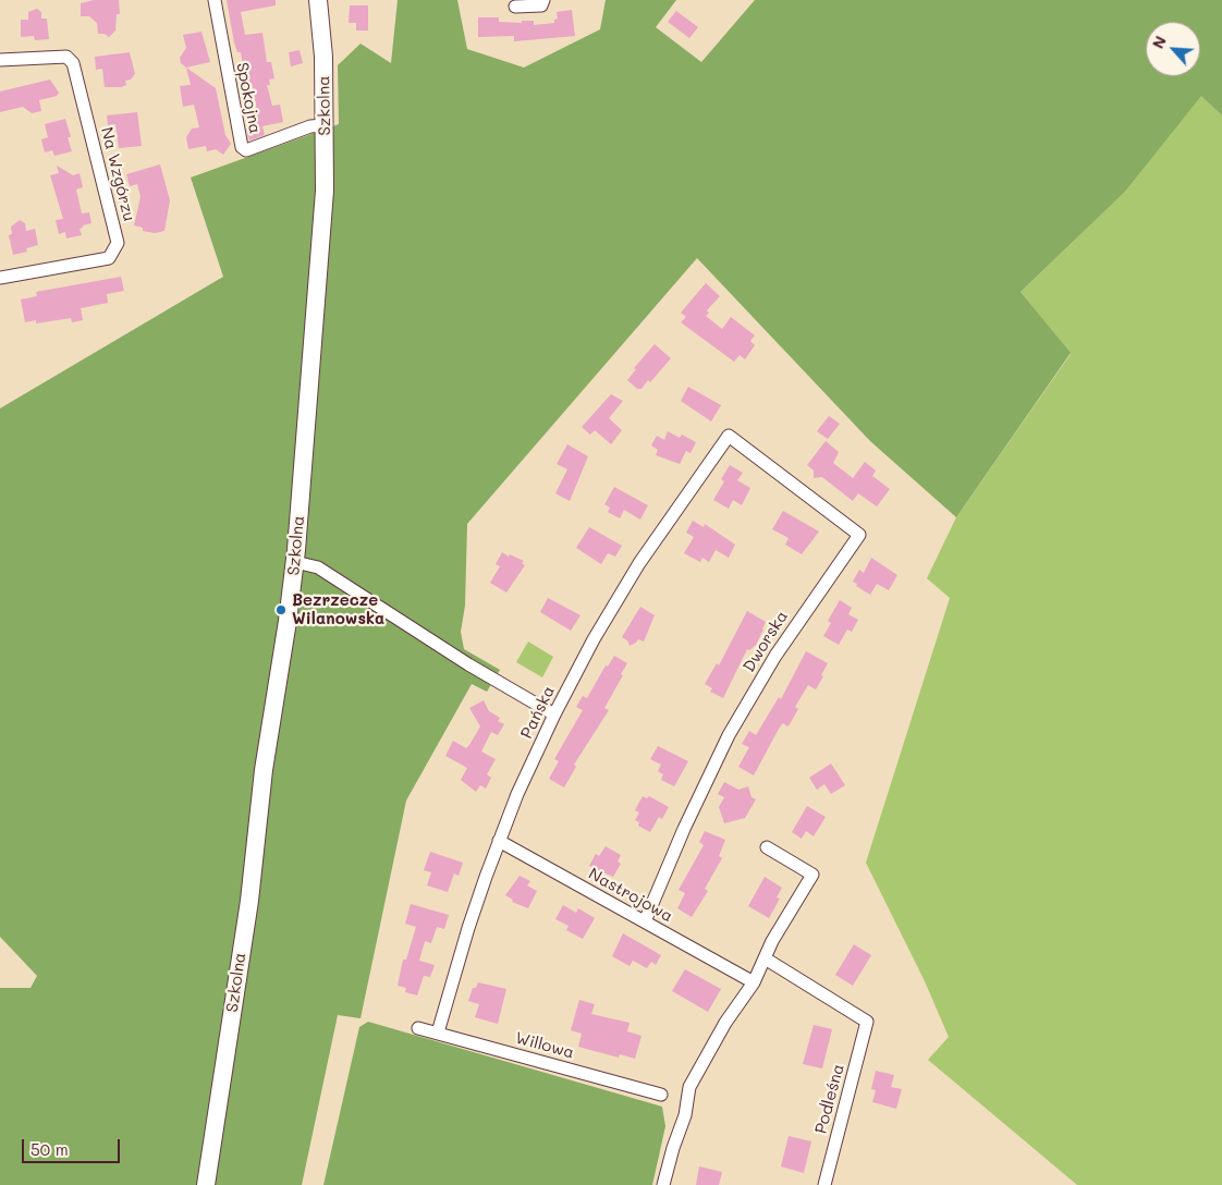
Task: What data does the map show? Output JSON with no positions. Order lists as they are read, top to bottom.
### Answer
{
  "streets": {
    "street": [
      "Spokojna",
      "Szkolna",
      "Na Wzgórzu",
      "Dworska",
      "Pańska",
      "Nastrojowa",
      "Willowa",
      "Podleśna"
    ]
  },
  "crossings": [
    ["Spokojna", "Szkolna"],
    ["Dworska", "Pańska"],
    ["Dworska", "Nastrojowa"],
    ["Pańska", "Nastrojowa"],
    ["Pańska", "Willowa"]
  ],
  "places": ["Bezrzecze Wilanowska"],
  "scale_bar": "50 m",
  "north": "top left"
}
